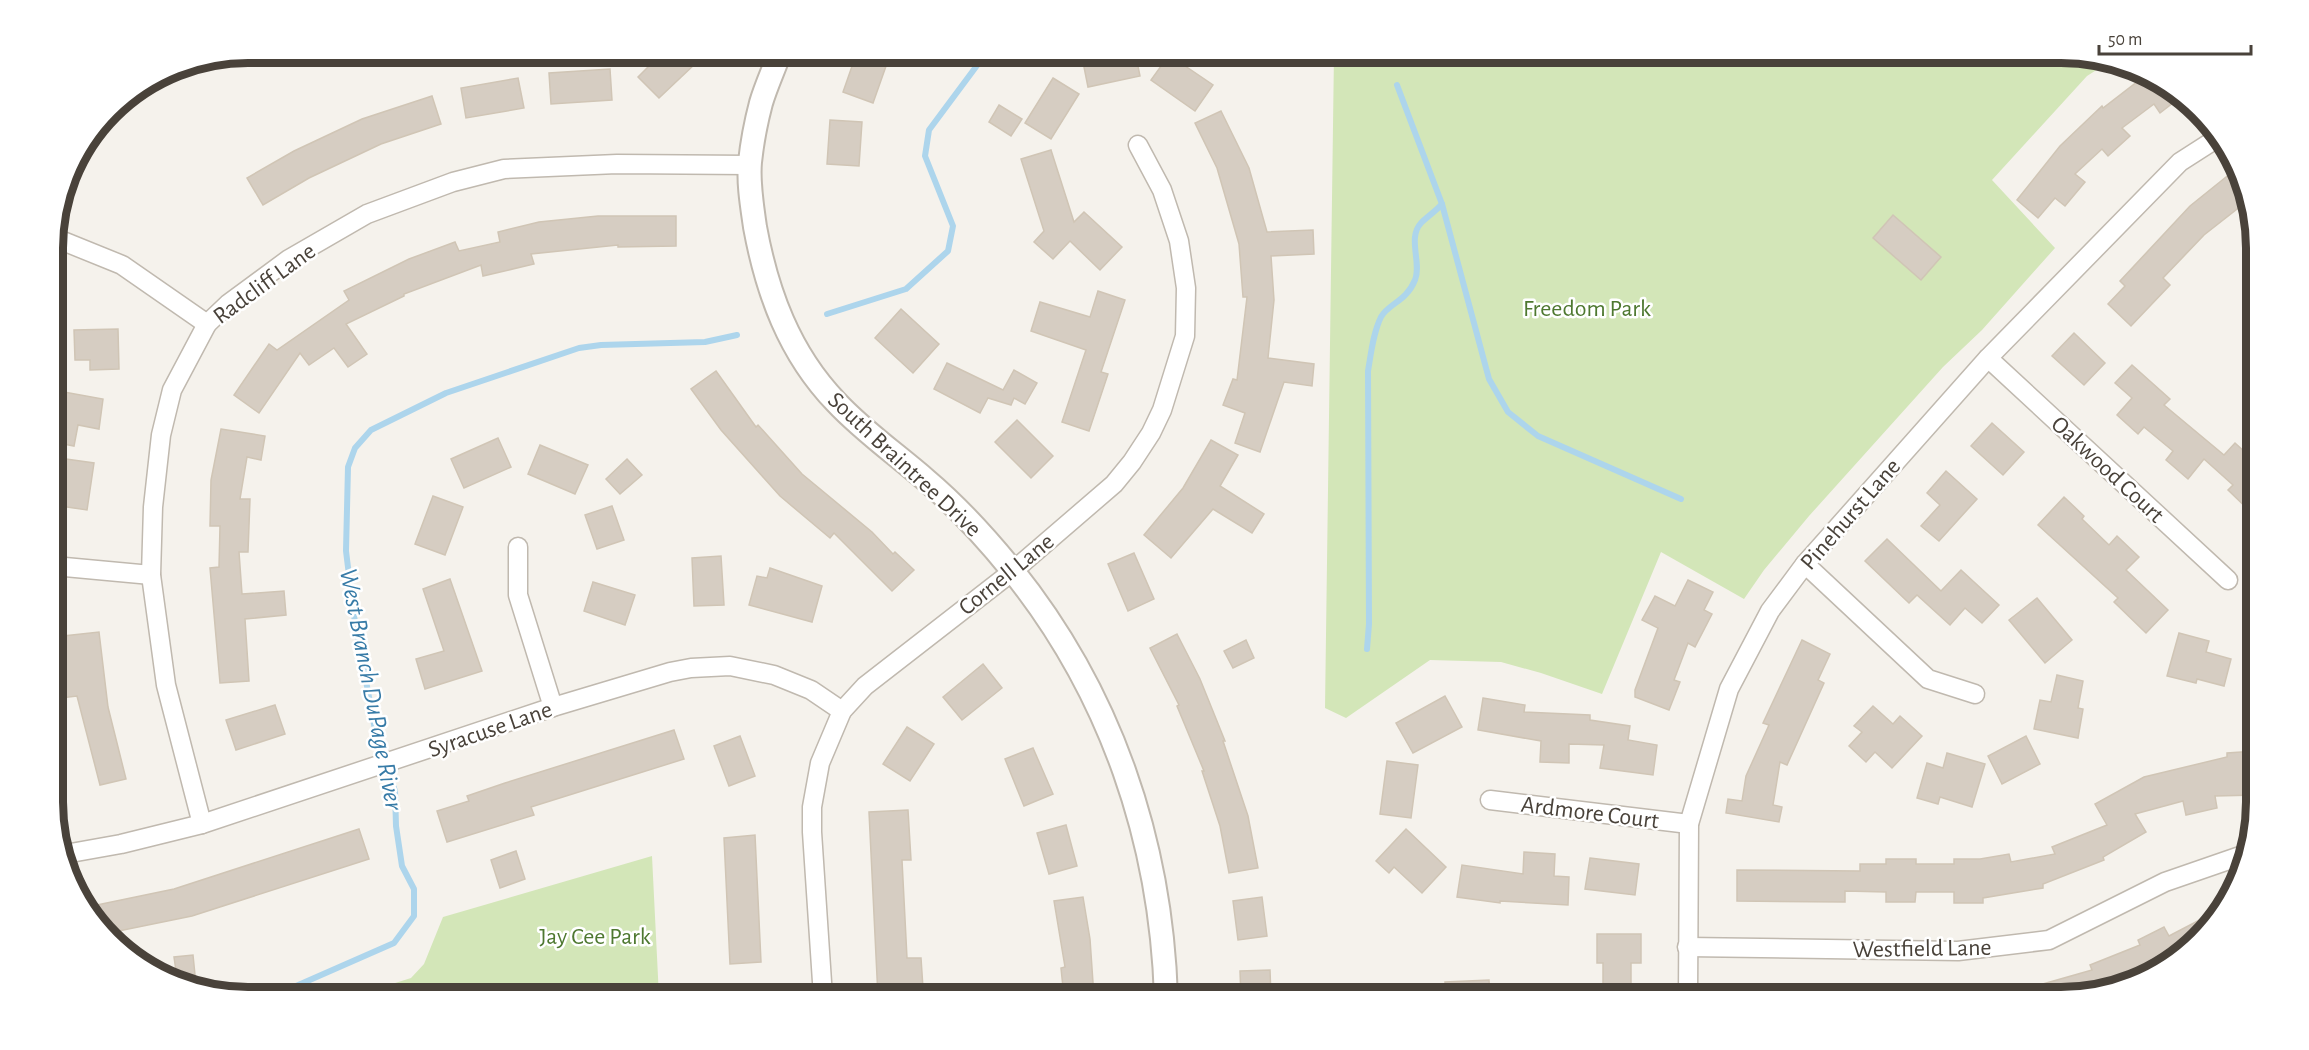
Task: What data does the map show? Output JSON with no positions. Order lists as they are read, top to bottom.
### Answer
{
  "streets": {
    "street": [
      "Radcliff Lane",
      "South Braintree Drive",
      "Oakwood Court",
      "Pinehurst Lane",
      "Cornell Lane",
      "Syracuse Lane",
      "Ardmore Court",
      "Westfield Lane"
    ]
  },
  "crossings": [
    ["Radcliff Lane", "South Braintree Drive"],
    ["Radcliff Lane", "Syracuse Lane"],
    ["South Braintree Drive", "Cornell Lane"],
    ["Oakwood Court", "Pinehurst Lane"],
    ["Pinehurst Lane", "Ardmore Court"],
    ["Pinehurst Lane", "Westfield Lane"],
    ["Cornell Lane", "Syracuse Lane"]
  ],
  "water": ["West Branch DuPage River"],
  "parks": ["Freedom Park", "Jay Cee Park"],
  "scale_bar": "50 m"
}
